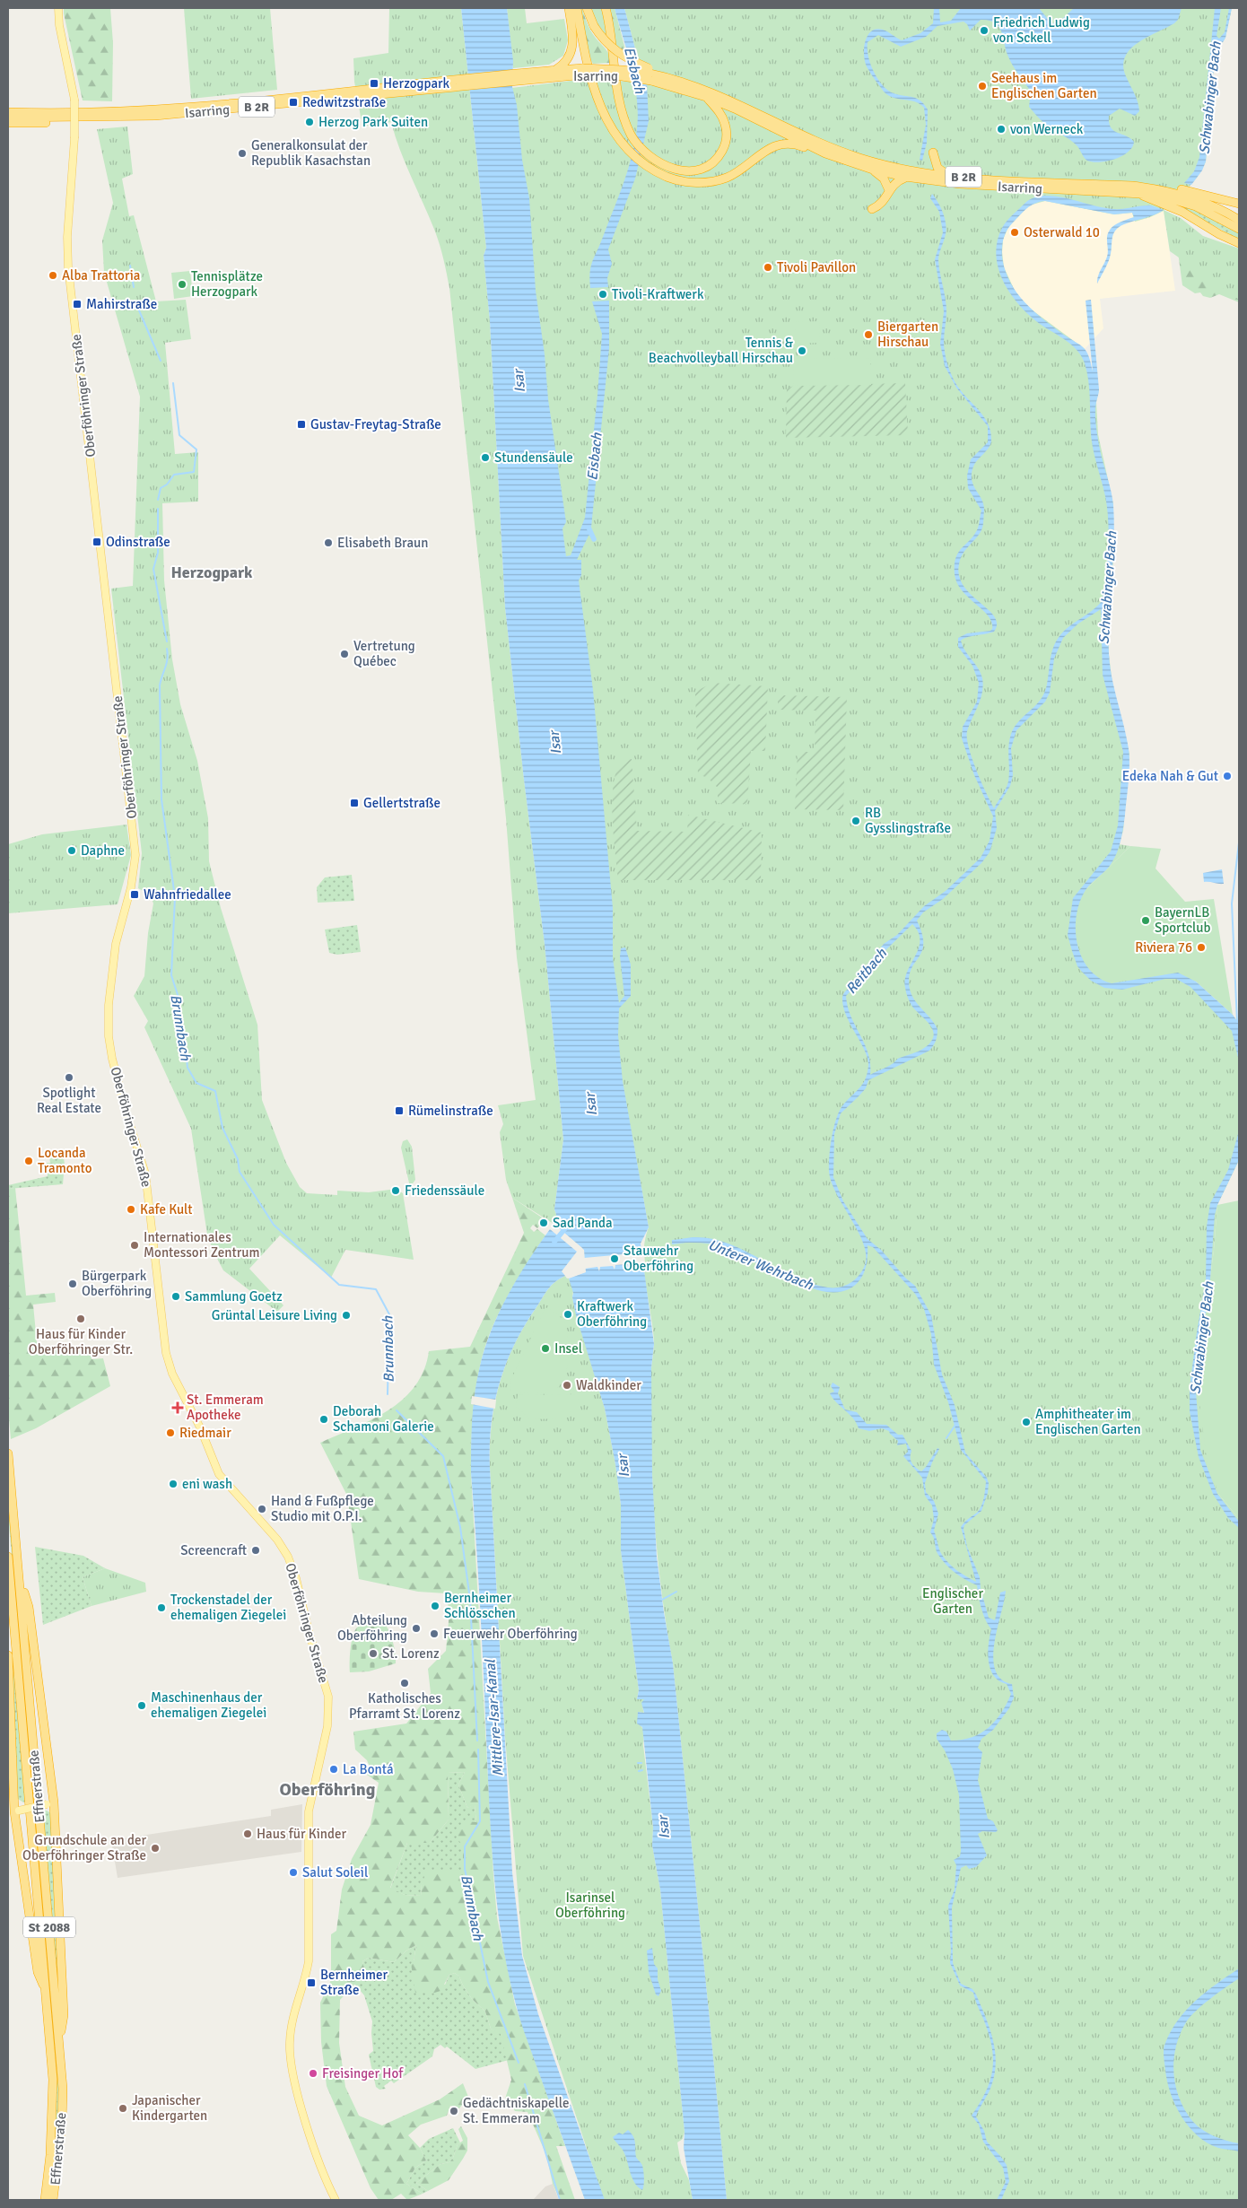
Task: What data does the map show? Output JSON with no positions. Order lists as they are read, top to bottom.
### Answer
{
  "streets": {
    "highway": [
      "Isarring",
      "B 2R",
      "Effnerstraße",
      "St 2088"
    ],
    "main road": ["Oberföhringer Straße"]
  },
  "districts": ["Herzogpark", "Oberföhring"],
  "water": [
    "Eisbach",
    "Schwabinger Bach",
    "Isar",
    "Reitbach",
    "Brunnbach",
    "Unterer Wehrbach",
    "Mittlere-Isar-Kanal"
  ],
  "parks": ["Englischer Garten", "Isarinsel Oberföhring"],
  "places": {
    "other": [
      "Friedrich Ludwig von Sckell",
      "Seehaus im Englischen Garten",
      "Herzog Park Suiten",
      "von Werneck",
      "Generalkonsulat der Republik Kasachstan",
      "Osterwald 10",
      "Tivoli Pavillon",
      "Alba Trattoria",
      "Tennisplätze Herzogpark",
      "Tivoli-Kraftwerk",
      "Biergarten Hirschau",
      "Tennis & Beachvolleyball Hirschau",
      "Stundensäule",
      "Elisabeth Braun",
      "Vertretung Québec",
      "Edeka Nah & Gut",
      "RB Gysslingstraße",
      "Daphne",
      "BayernLB Sportclub",
      "Riviera 76",
      "Spotlight Real Estate",
      "Locanda Tramonto",
      "Friedenssäule",
      "Kafe Kult",
      "Sad Panda",
      "Internationales Montessori Zentrum",
      "Stauwehr Oberföhring",
      "Bürgerpark Oberföhring",
      "Sammlung Goetz",
      "Kraftwerk Oberföhring",
      "Grüntal Leisure Living",
      "Haus für Kinder Oberföhringer Str.",
      "Insel",
      "Waldkinder",
      "Deborah Schamoni Galerie",
      "Amphitheater im Englischen Garten",
      "Riedmair",
      "eni wash",
      "Hand & Fußpflege Studio mit O.P.I.",
      "Screencraft",
      "Bernheimer Schlösschen",
      "Trockenstadel der ehemaligen Ziegelei",
      "Abteilung Oberföhring",
      "Feuerwehr Oberföhring",
      "St. Lorenz",
      "Katholisches Pfarramt St. Lorenz",
      "Maschinenhaus der ehemaligen Ziegelei",
      "La Bontá",
      "Haus für Kinder",
      "Grundschule an der Oberföhringer Straße",
      "Salut Soleil",
      "Freisinger Hof",
      "Japanischer Kindergarten",
      "Gedächtniskapelle St. Emmeram"
    ],
    "transit": [
      "Herzogpark",
      "Redwitzstraße",
      "Mahirstraße",
      "Gustav-Freytag-Straße",
      "Odinstraße",
      "Gellertstraße",
      "Wahnfriedallee",
      "Rümelinstraße",
      "Bernheimer Straße"
    ],
    "health": ["St. Emmeram Apotheke"]
  }
}
